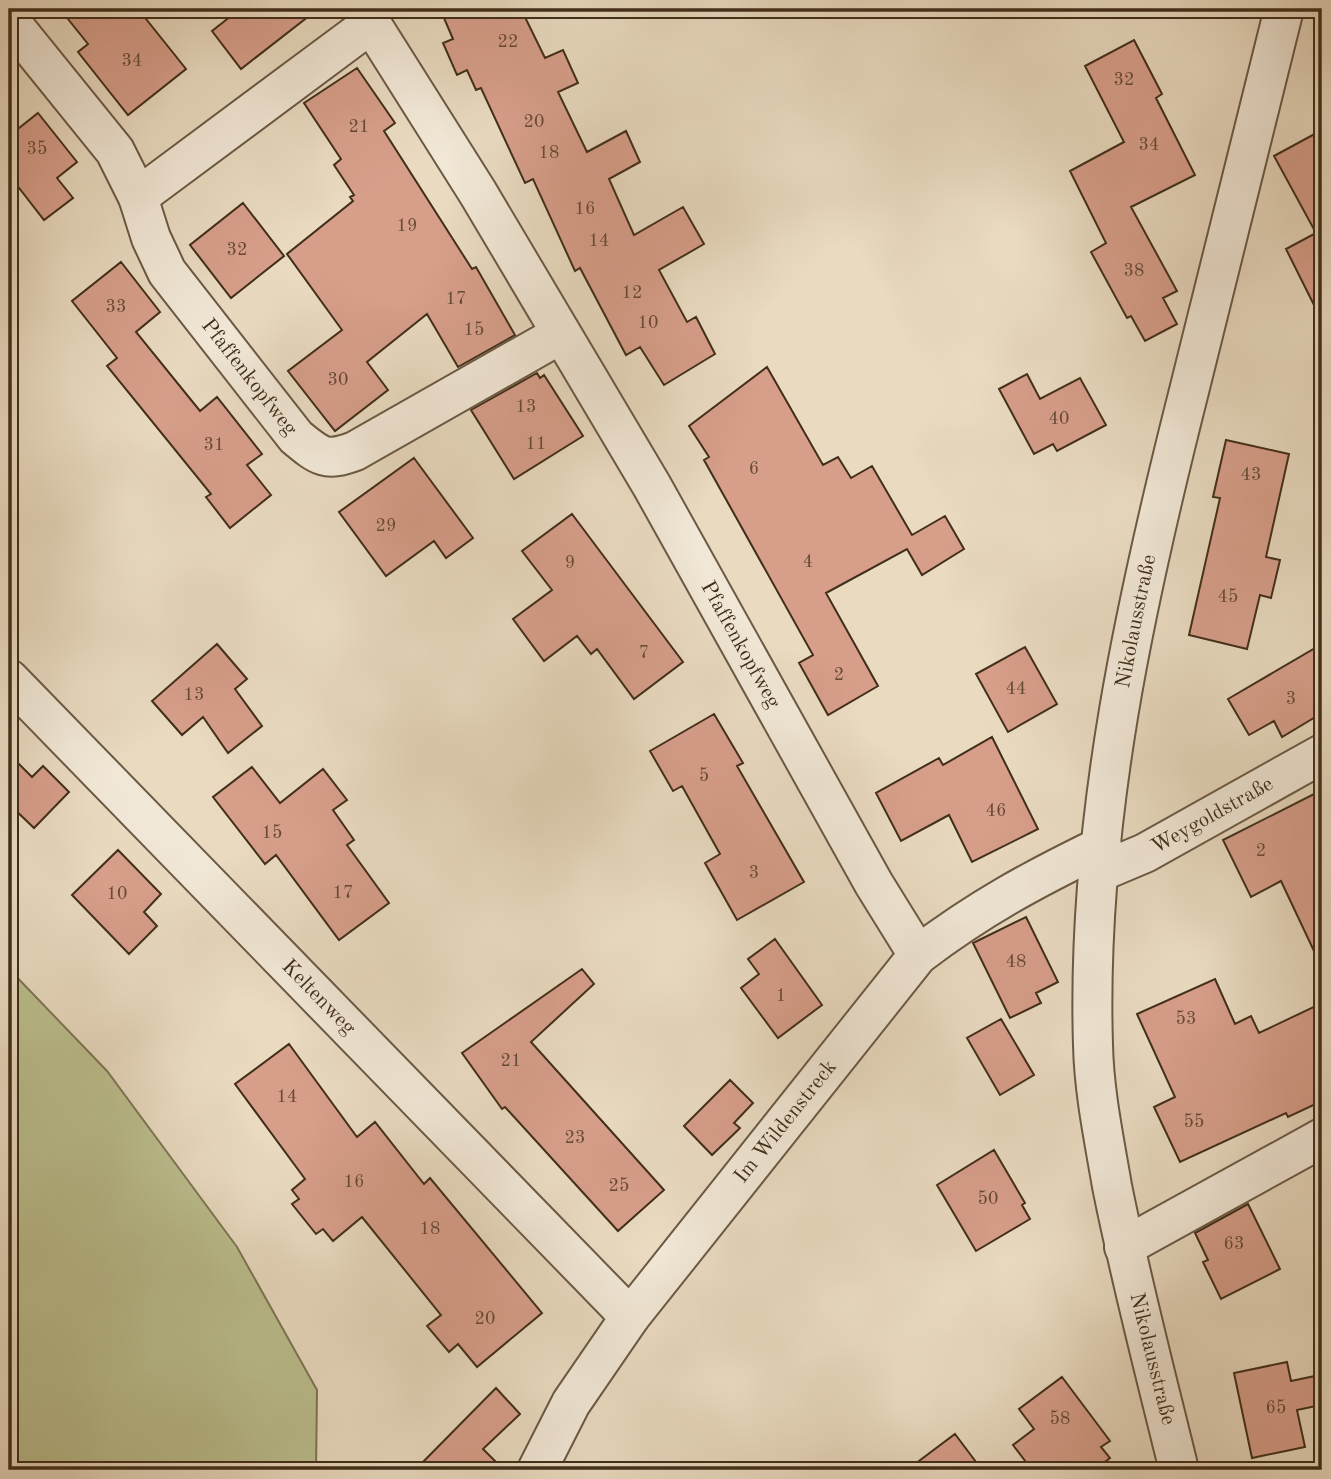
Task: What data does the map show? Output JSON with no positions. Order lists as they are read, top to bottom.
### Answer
{
  "streets": {
    "street": [
      "Pfaffenkopfweg",
      "Nikolausstraße",
      "Weygoldstraße",
      "Keltenweg",
      "Im Wildenstreck"
    ]
  },
  "crossings": [
    ["Pfaffenkopfweg", "Im Wildenstreck"],
    ["Nikolausstraße", "Weygoldstraße"],
    ["Nikolausstraße", "Im Wildenstreck"],
    ["Weygoldstraße", "Im Wildenstreck"],
    ["Keltenweg", "Im Wildenstreck"]
  ],
  "house_numbers": [
    "22",
    "34",
    "32",
    "20",
    "21",
    "34",
    "35",
    "18",
    "16",
    "19",
    "14",
    "32",
    "38",
    "12",
    "17",
    "33",
    "10",
    "15",
    "30",
    "13",
    "40",
    "11",
    "31",
    "6",
    "43",
    "29",
    "4",
    "9",
    "45",
    "7",
    "2",
    "44",
    "13",
    "3",
    "5",
    "46",
    "15",
    "2",
    "3",
    "17",
    "10",
    "48",
    "1",
    "53",
    "21",
    "14",
    "55",
    "23",
    "16",
    "25",
    "50",
    "18",
    "63",
    "20",
    "65",
    "58"
  ]
}
